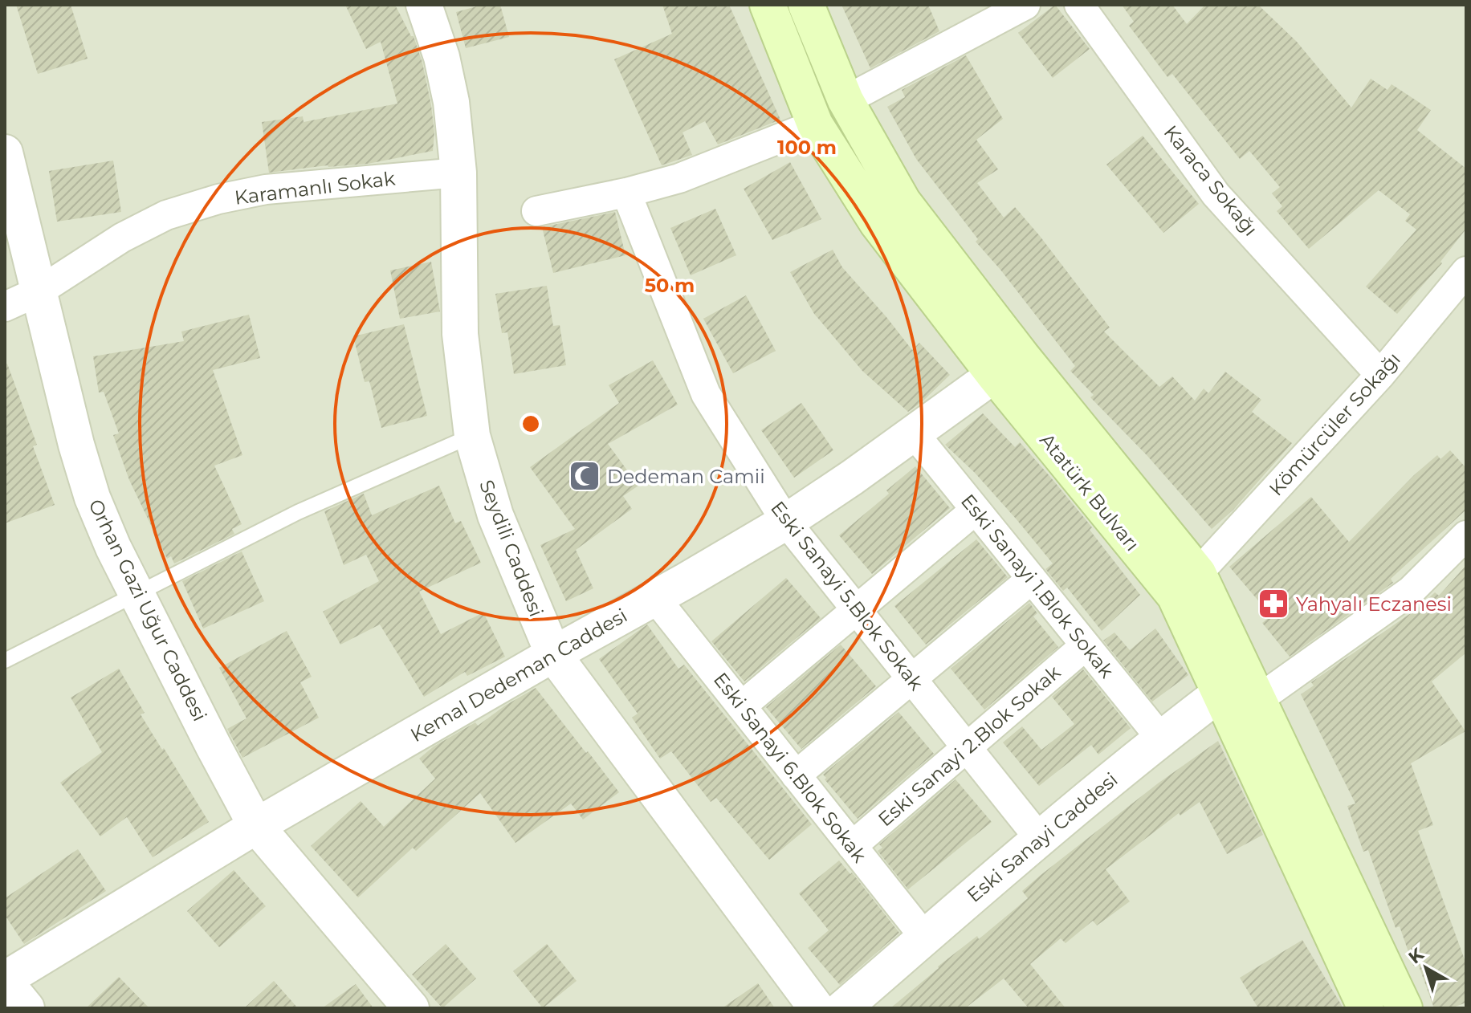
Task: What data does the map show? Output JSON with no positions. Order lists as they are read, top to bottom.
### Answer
{
  "streets": {
    "main road": ["Atatürk Bulvarı"],
    "street": [
      "Karaca Sokağı",
      "Karamanlı Sokak",
      "Kömürcüler Sokağı",
      "Seydili Caddesi",
      "Eski Sanayi 1.Blok Sokak",
      "Eski Sanayi 5.Blok Sokak",
      "Orhan Gazi Uğur Caddesi",
      "Kemal Dedeman Caddesi",
      "Eski Sanayi 2.Blok Sokak",
      "Eski Sanayi 6.Blok Sokak",
      "Eski Sanayi Caddesi"
    ]
  },
  "crossings": [
    ["Karaca Sokağı", "Kömürcüler Sokağı"],
    ["Karamanlı Sokak", "Seydili Caddesi"],
    ["Karamanlı Sokak", "Orhan Gazi Uğur Caddesi"],
    ["Kömürcüler Sokağı", "Atatürk Bulvarı"],
    ["Atatürk Bulvarı", "Kemal Dedeman Caddesi"],
    ["Atatürk Bulvarı", "Eski Sanayi Caddesi"],
    ["Seydili Caddesi", "Kemal Dedeman Caddesi"],
    ["Eski Sanayi 1.Blok Sokak", "Kemal Dedeman Caddesi"],
    ["Eski Sanayi 1.Blok Sokak", "Eski Sanayi 2.Blok Sokak"],
    ["Eski Sanayi 1.Blok Sokak", "Eski Sanayi Caddesi"],
    ["Eski Sanayi 5.Blok Sokak", "Kemal Dedeman Caddesi"],
    ["Eski Sanayi 5.Blok Sokak", "Eski Sanayi 2.Blok Sokak"],
    ["Eski Sanayi 5.Blok Sokak", "Eski Sanayi Caddesi"],
    ["Orhan Gazi Uğur Caddesi", "Kemal Dedeman Caddesi"],
    ["Kemal Dedeman Caddesi", "Eski Sanayi 6.Blok Sokak"],
    ["Eski Sanayi 2.Blok Sokak", "Eski Sanayi 6.Blok Sokak"],
    ["Eski Sanayi 6.Blok Sokak", "Eski Sanayi Caddesi"]
  ],
  "places": {
    "mosque": ["Dedeman Camii"],
    "pharmacy": ["Yahyalı Eczanesi"]
  },
  "north": "top left",
  "rings": ["100 m", "50 m"]
}
